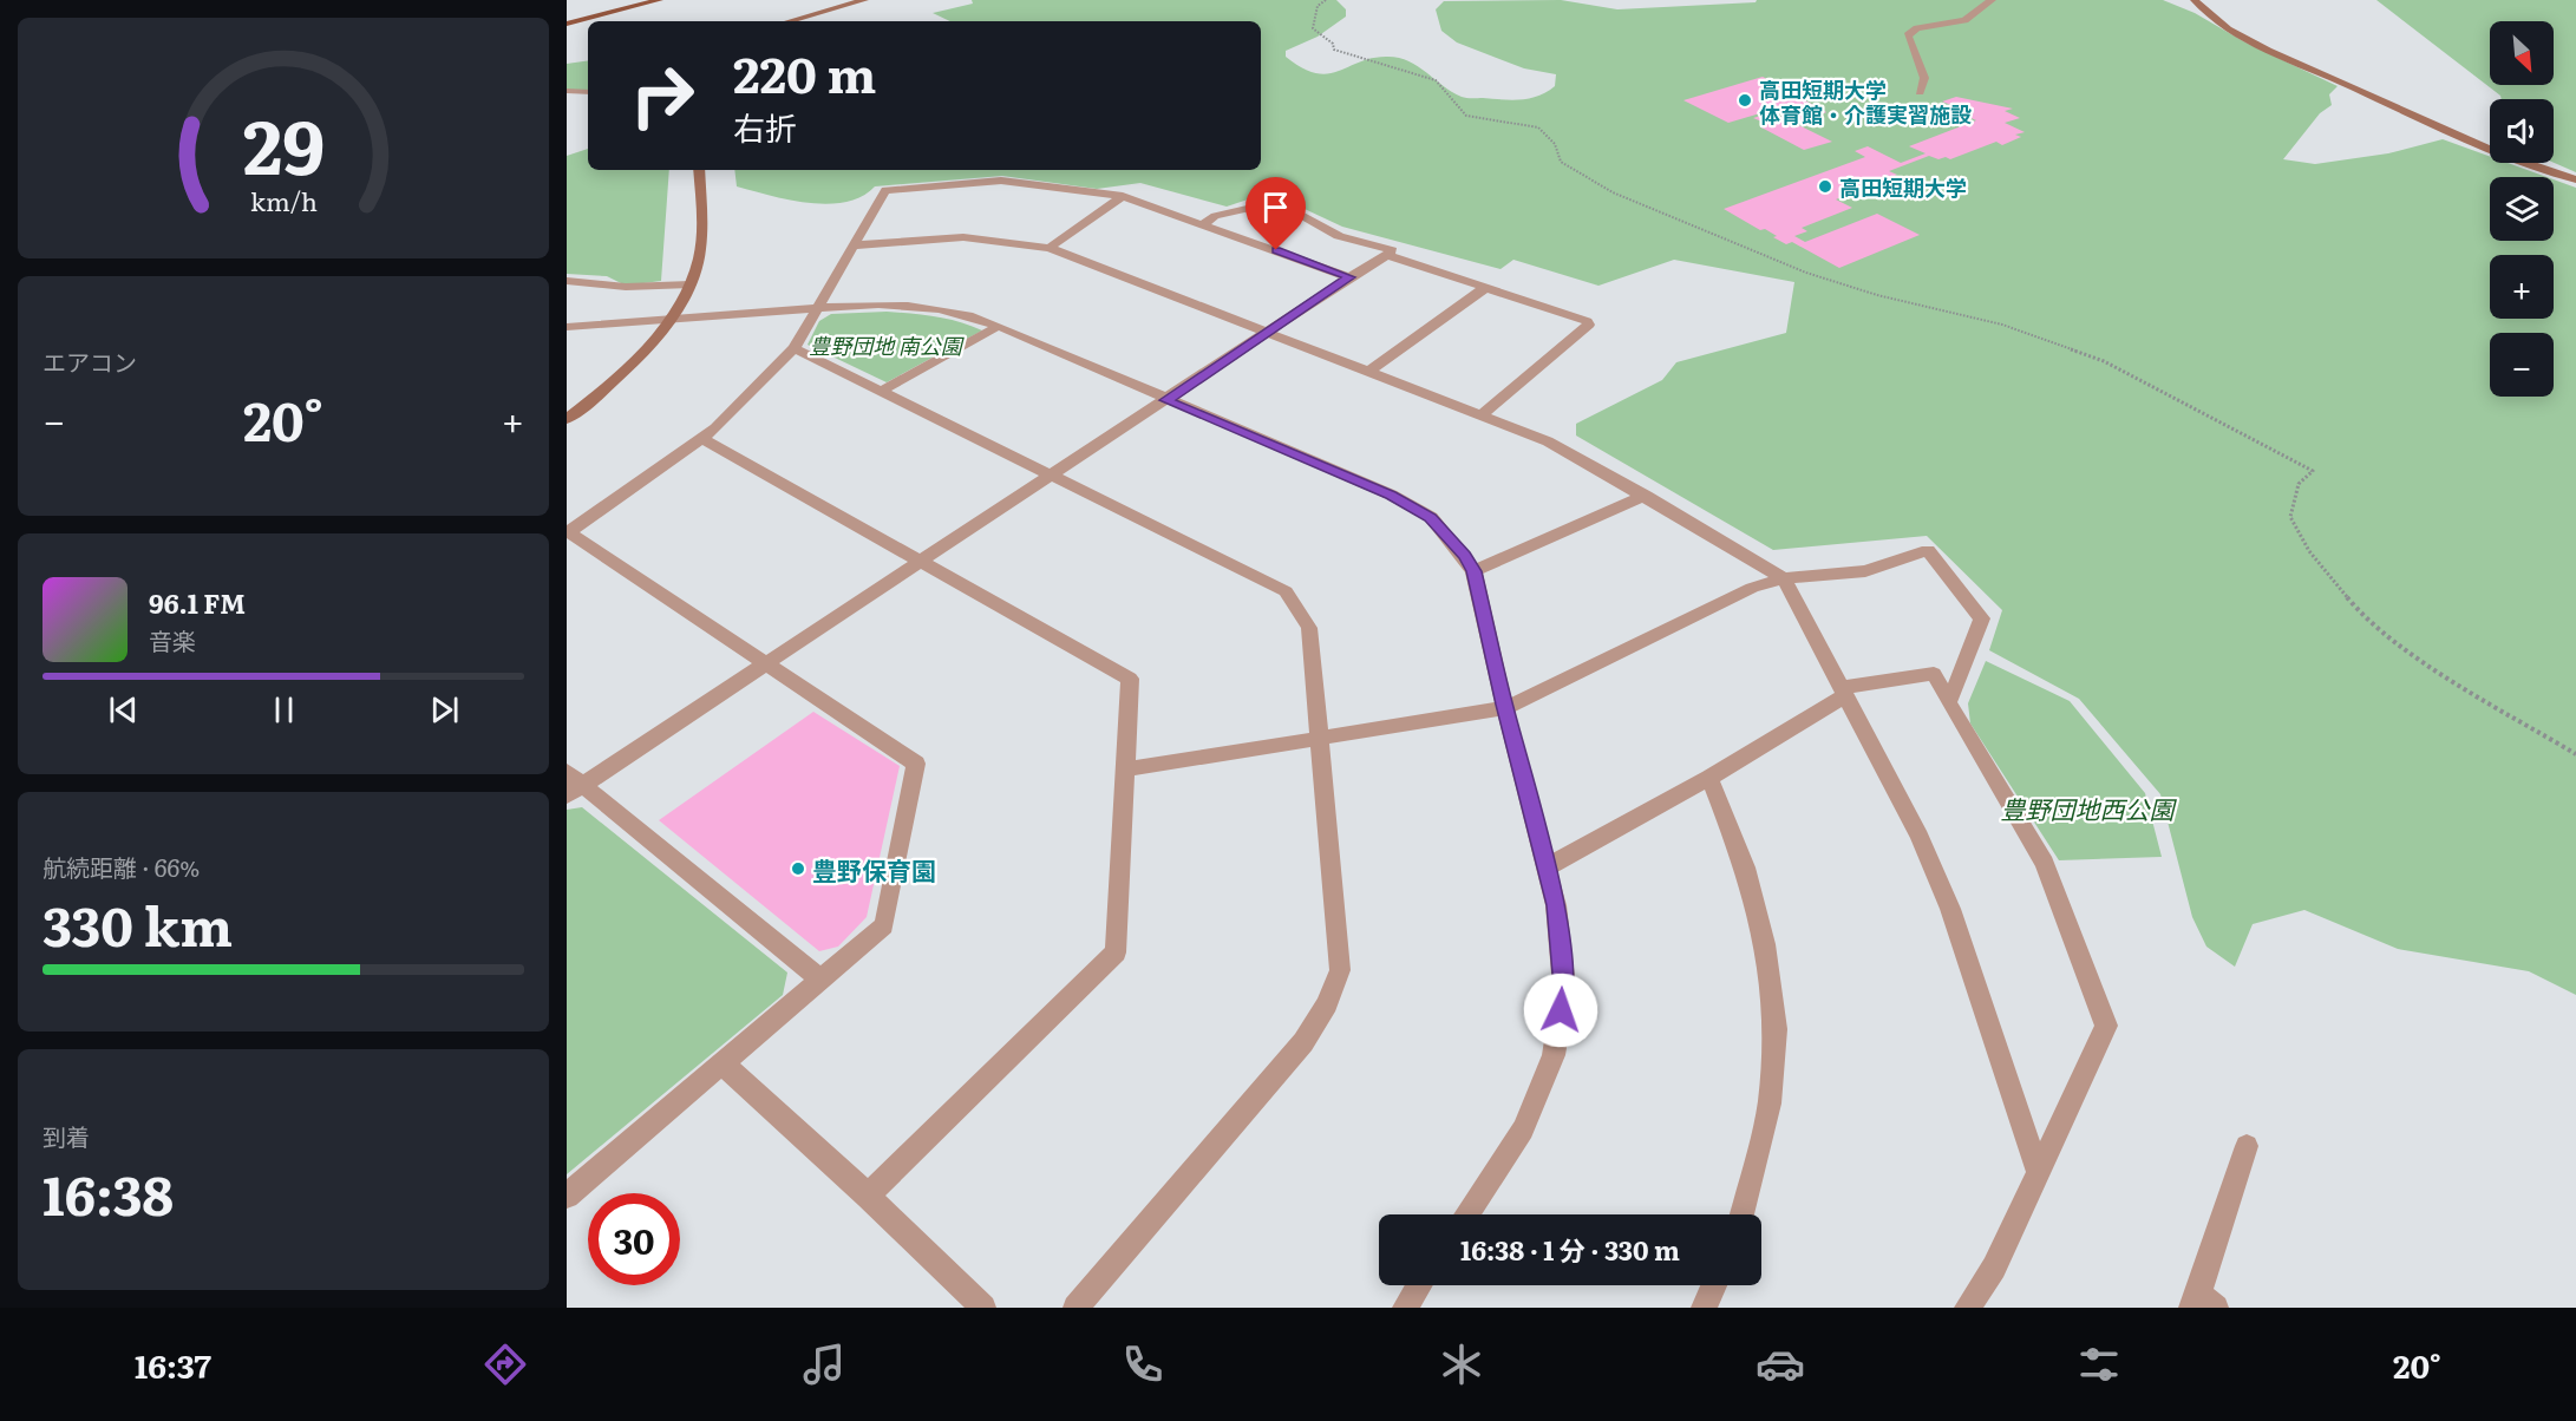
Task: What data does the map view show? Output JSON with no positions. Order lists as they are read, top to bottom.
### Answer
{
  "parks": ["豊野団地 南公園", "豊野団地西公園"],
  "places": ["高田短期大学 体育館・介護実習施設", "高田短期大学", "豊野保育園"],
  "north": "bottom right",
  "page": {
    "map_buttons": ["+", "−"],
    "turn": ["220 m", "右折"],
    "tile": [
      "エアコン",
      ["航続距離 · 66%", "330 km"],
      ["到着", "16:38"]
    ],
    "heat": ["−", "20°", "+"],
    "song": ["96.1 FM", "音楽"],
    "limit": "30",
    "trip": "16:38 · 1 分 · 330 m",
    "tabs": ["16:37", "20°"],
    "gauge": ["29", "km/h"]
  }
}
